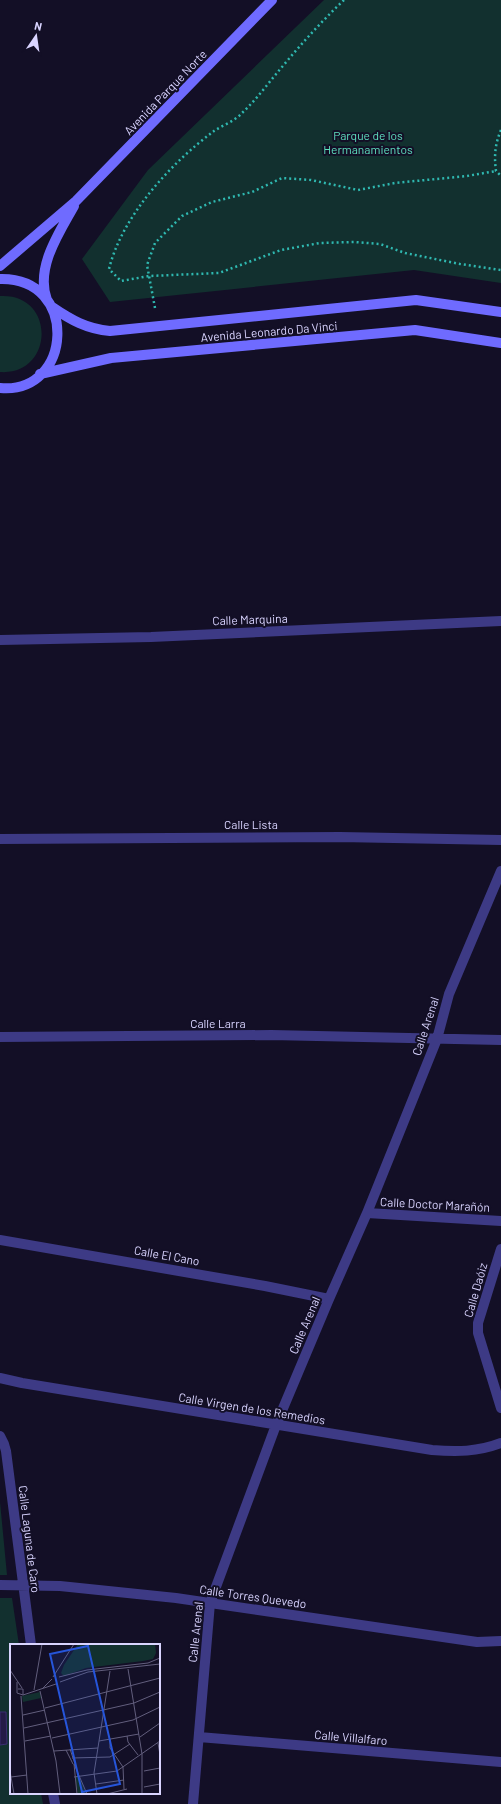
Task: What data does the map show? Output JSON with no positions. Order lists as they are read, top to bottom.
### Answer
{
  "streets": {
    "street": [
      "Avenida Parque Norte",
      "Avenida Leonardo Da Vinci",
      "Calle Marquina",
      "Calle Lista",
      "Calle Larra",
      "Calle Arenal",
      "Calle Doctor Marañón",
      "Calle El Cano",
      "Calle Daóiz",
      "Calle Virgen de los Remedios",
      "Calle Laguna de Caro",
      "Calle Torres Quevedo",
      "Calle Villalfaro"
    ]
  },
  "crossings": [
    ["Avenida Parque Norte", "Avenida Leonardo Da Vinci"],
    ["Calle Larra", "Calle Arenal"],
    ["Calle Arenal", "Calle Doctor Marañón"],
    ["Calle Arenal", "Calle El Cano"],
    ["Calle Arenal", "Calle Virgen de los Remedios"],
    ["Calle Arenal", "Calle Torres Quevedo"],
    ["Calle Arenal", "Calle Villalfaro"],
    ["Calle Laguna de Caro", "Calle Torres Quevedo"]
  ],
  "parks": ["Parque de los Hermanamientos"],
  "north": "top"
}
